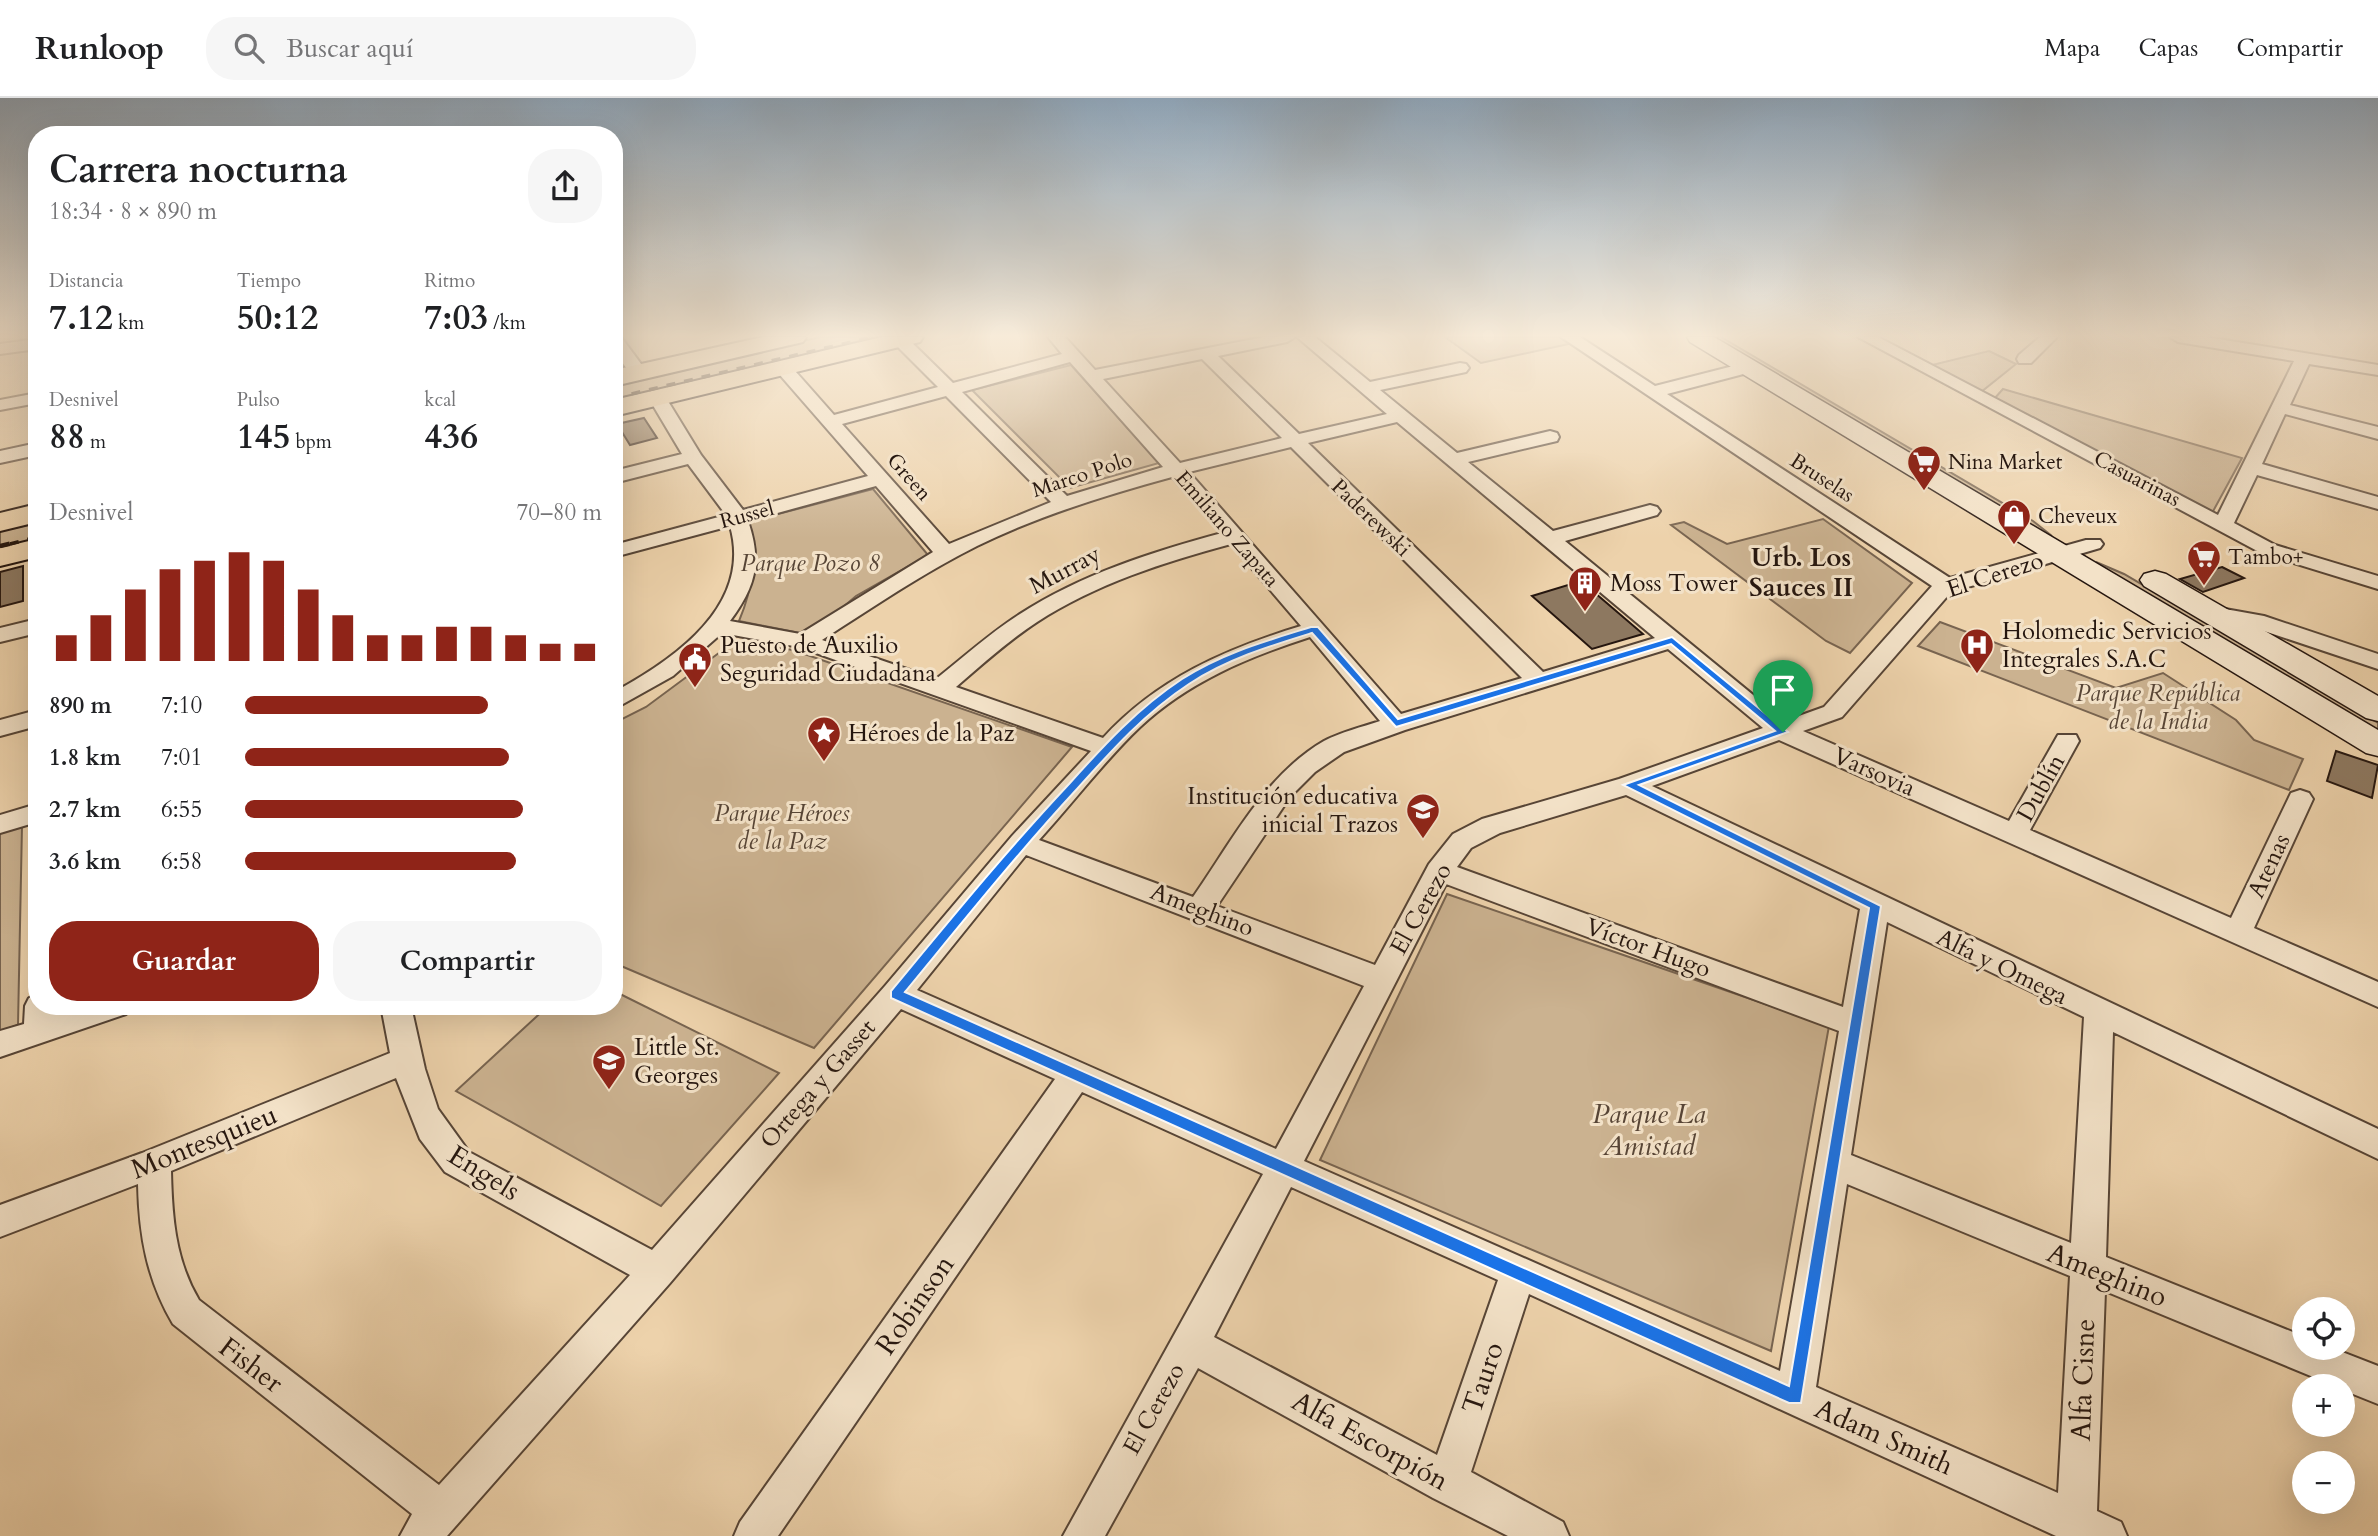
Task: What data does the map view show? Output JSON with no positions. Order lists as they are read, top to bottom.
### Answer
{
  "streets": {
    "street": [
      "Marco Polo",
      "Green",
      "Bruselas",
      "Casuarinas",
      "Russel",
      "Paderewski",
      "Emiliano Zapata",
      "Murray",
      "El Cerezo",
      "Varsovia",
      "Dublín",
      "Atenas",
      "Ameghino",
      "Víctor Hugo",
      "Alfa y Omega",
      "Ortega y Gasset",
      "Montesquieu",
      "Engels",
      "Robinson",
      "Fisher",
      "Tauro",
      "Alfa Cisne",
      "Adam Smith",
      "Alfa Escorpión"
    ]
  },
  "crossings": [
    ["Marco Polo", "Green"],
    ["Marco Polo", "Paderewski"],
    ["Marco Polo", "Emiliano Zapata"],
    ["Marco Polo", "Varsovia"],
    ["Green", "Russel"],
    ["Bruselas", "El Cerezo"],
    ["Emiliano Zapata", "Murray"],
    ["Emiliano Zapata", "Ortega y Gasset"],
    ["El Cerezo", "Varsovia"],
    ["El Cerezo", "Ameghino"],
    ["El Cerezo", "Víctor Hugo"],
    ["El Cerezo", "Alfa y Omega"],
    ["El Cerezo", "Adam Smith"],
    ["El Cerezo", "Alfa Escorpión"],
    ["Varsovia", "Dublín"],
    ["Varsovia", "Atenas"],
    ["Ameghino", "Ortega y Gasset"],
    ["Ameghino", "Alfa Cisne"],
    ["Alfa y Omega", "Alfa Cisne"],
    ["Ortega y Gasset", "Engels"],
    ["Ortega y Gasset", "Fisher"],
    ["Ortega y Gasset", "Adam Smith"],
    ["Montesquieu", "Engels"],
    ["Montesquieu", "Fisher"],
    ["Robinson", "Adam Smith"],
    ["Tauro", "Adam Smith"],
    ["Tauro", "Alfa Escorpión"],
    ["Alfa Cisne", "Adam Smith"]
  ],
  "districts": ["Urb. Los Sauces II"],
  "parks": [
    "Parque Pozo 8",
    "Parque República de la India",
    "Parque Héroes de la Paz",
    "Parque La Amistad"
  ],
  "places": {
    "supermarket": ["Nina Market", "Tambo+"],
    "shop": ["Cheveux"],
    "building": ["Moss Tower"],
    "hospital": ["Holomedic Servicios Integrales S.A.C"],
    "public building": ["Puesto de Auxilio Seguridad Ciudadana"],
    "place": ["Héroes de la Paz"],
    "school or university": ["Institución educativa inicial Trazos", "Little St. Georges"]
  },
  "page": {
    "header": "Runloop",
    "search": "Buscar aquí",
    "nav": ["Mapa", "Capas", "Compartir"],
    "heading": ["Carrera nocturna", "18:34 · 8 × 890 m"],
    "stats": [
      ["Distancia", "7.12 km"],
      ["Tiempo", "50:12"],
      ["Ritmo", "7:03 /km"],
      ["Desnivel", "88 m"],
      ["Pulso", "145 bpm"],
      ["kcal", "436"]
    ],
    "chart": ["Desnivel", "70–80 m"],
    "list": [
      {
        "name": "890 m",
        "note": "7:10"
      },
      {
        "name": "1.8 km",
        "note": "7:01"
      },
      {
        "name": "2.7 km",
        "note": "6:55"
      },
      {
        "name": "3.6 km",
        "note": "6:58"
      }
    ],
    "buttons": ["Guardar", "Compartir"],
    "map_buttons": ["+", "−"]
  }
}
